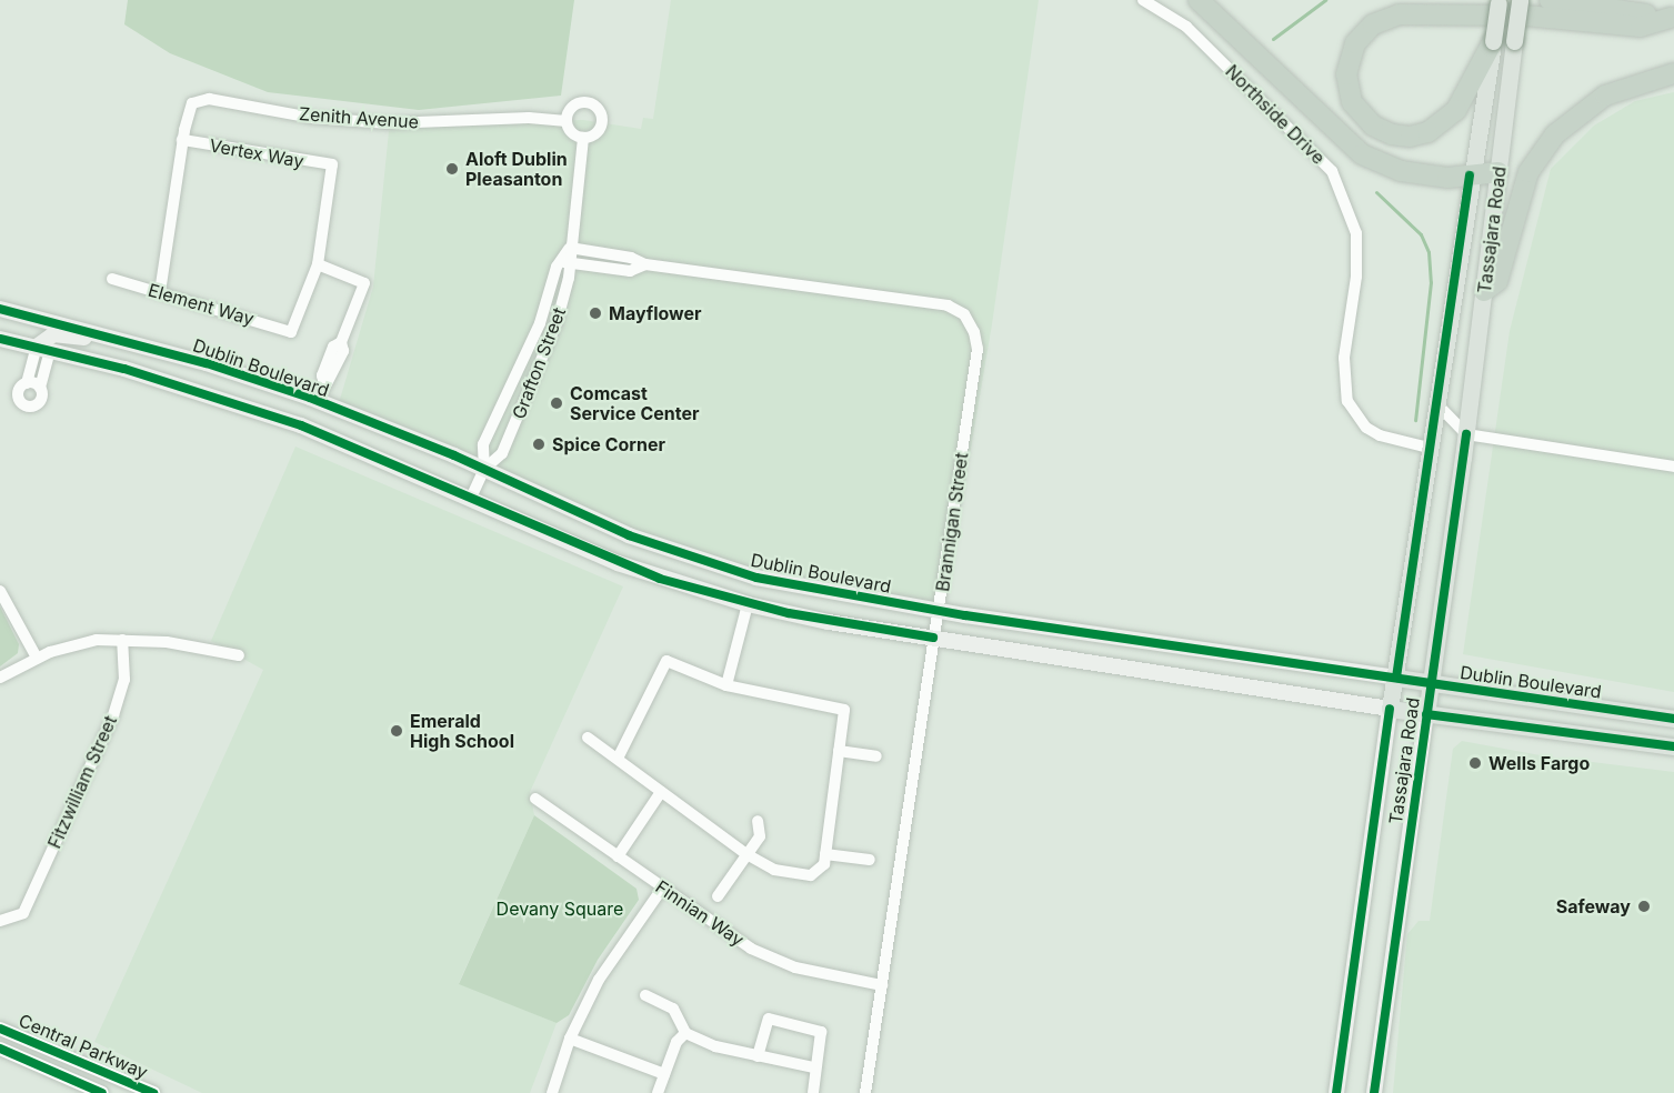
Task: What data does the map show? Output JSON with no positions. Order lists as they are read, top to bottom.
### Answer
{
  "streets": {
    "main road": ["Tassajara Road", "Dublin Boulevard"],
    "street": [
      "Northside Drive",
      "Zenith Avenue",
      "Vertex Way",
      "Element Way",
      "Grafton Street",
      "Brannigan Street",
      "Fitzwilliam Street",
      "Finnian Way",
      "Central Parkway"
    ]
  },
  "crossings": [
    ["Northside Drive", "Tassajara Road"],
    ["Zenith Avenue", "Vertex Way"],
    ["Zenith Avenue", "Grafton Street"],
    ["Vertex Way", "Element Way"],
    ["Tassajara Road", "Dublin Boulevard"],
    ["Grafton Street", "Dublin Boulevard"],
    ["Grafton Street", "Brannigan Street"],
    ["Dublin Boulevard", "Brannigan Street"],
    ["Brannigan Street", "Finnian Way"]
  ],
  "parks": ["Devany Square"],
  "places": [
    "Aloft Dublin Pleasanton",
    "Mayflower",
    "Comcast Service Center",
    "Spice Corner",
    "Emerald High School",
    "Wells Fargo",
    "Safeway"
  ]
}
